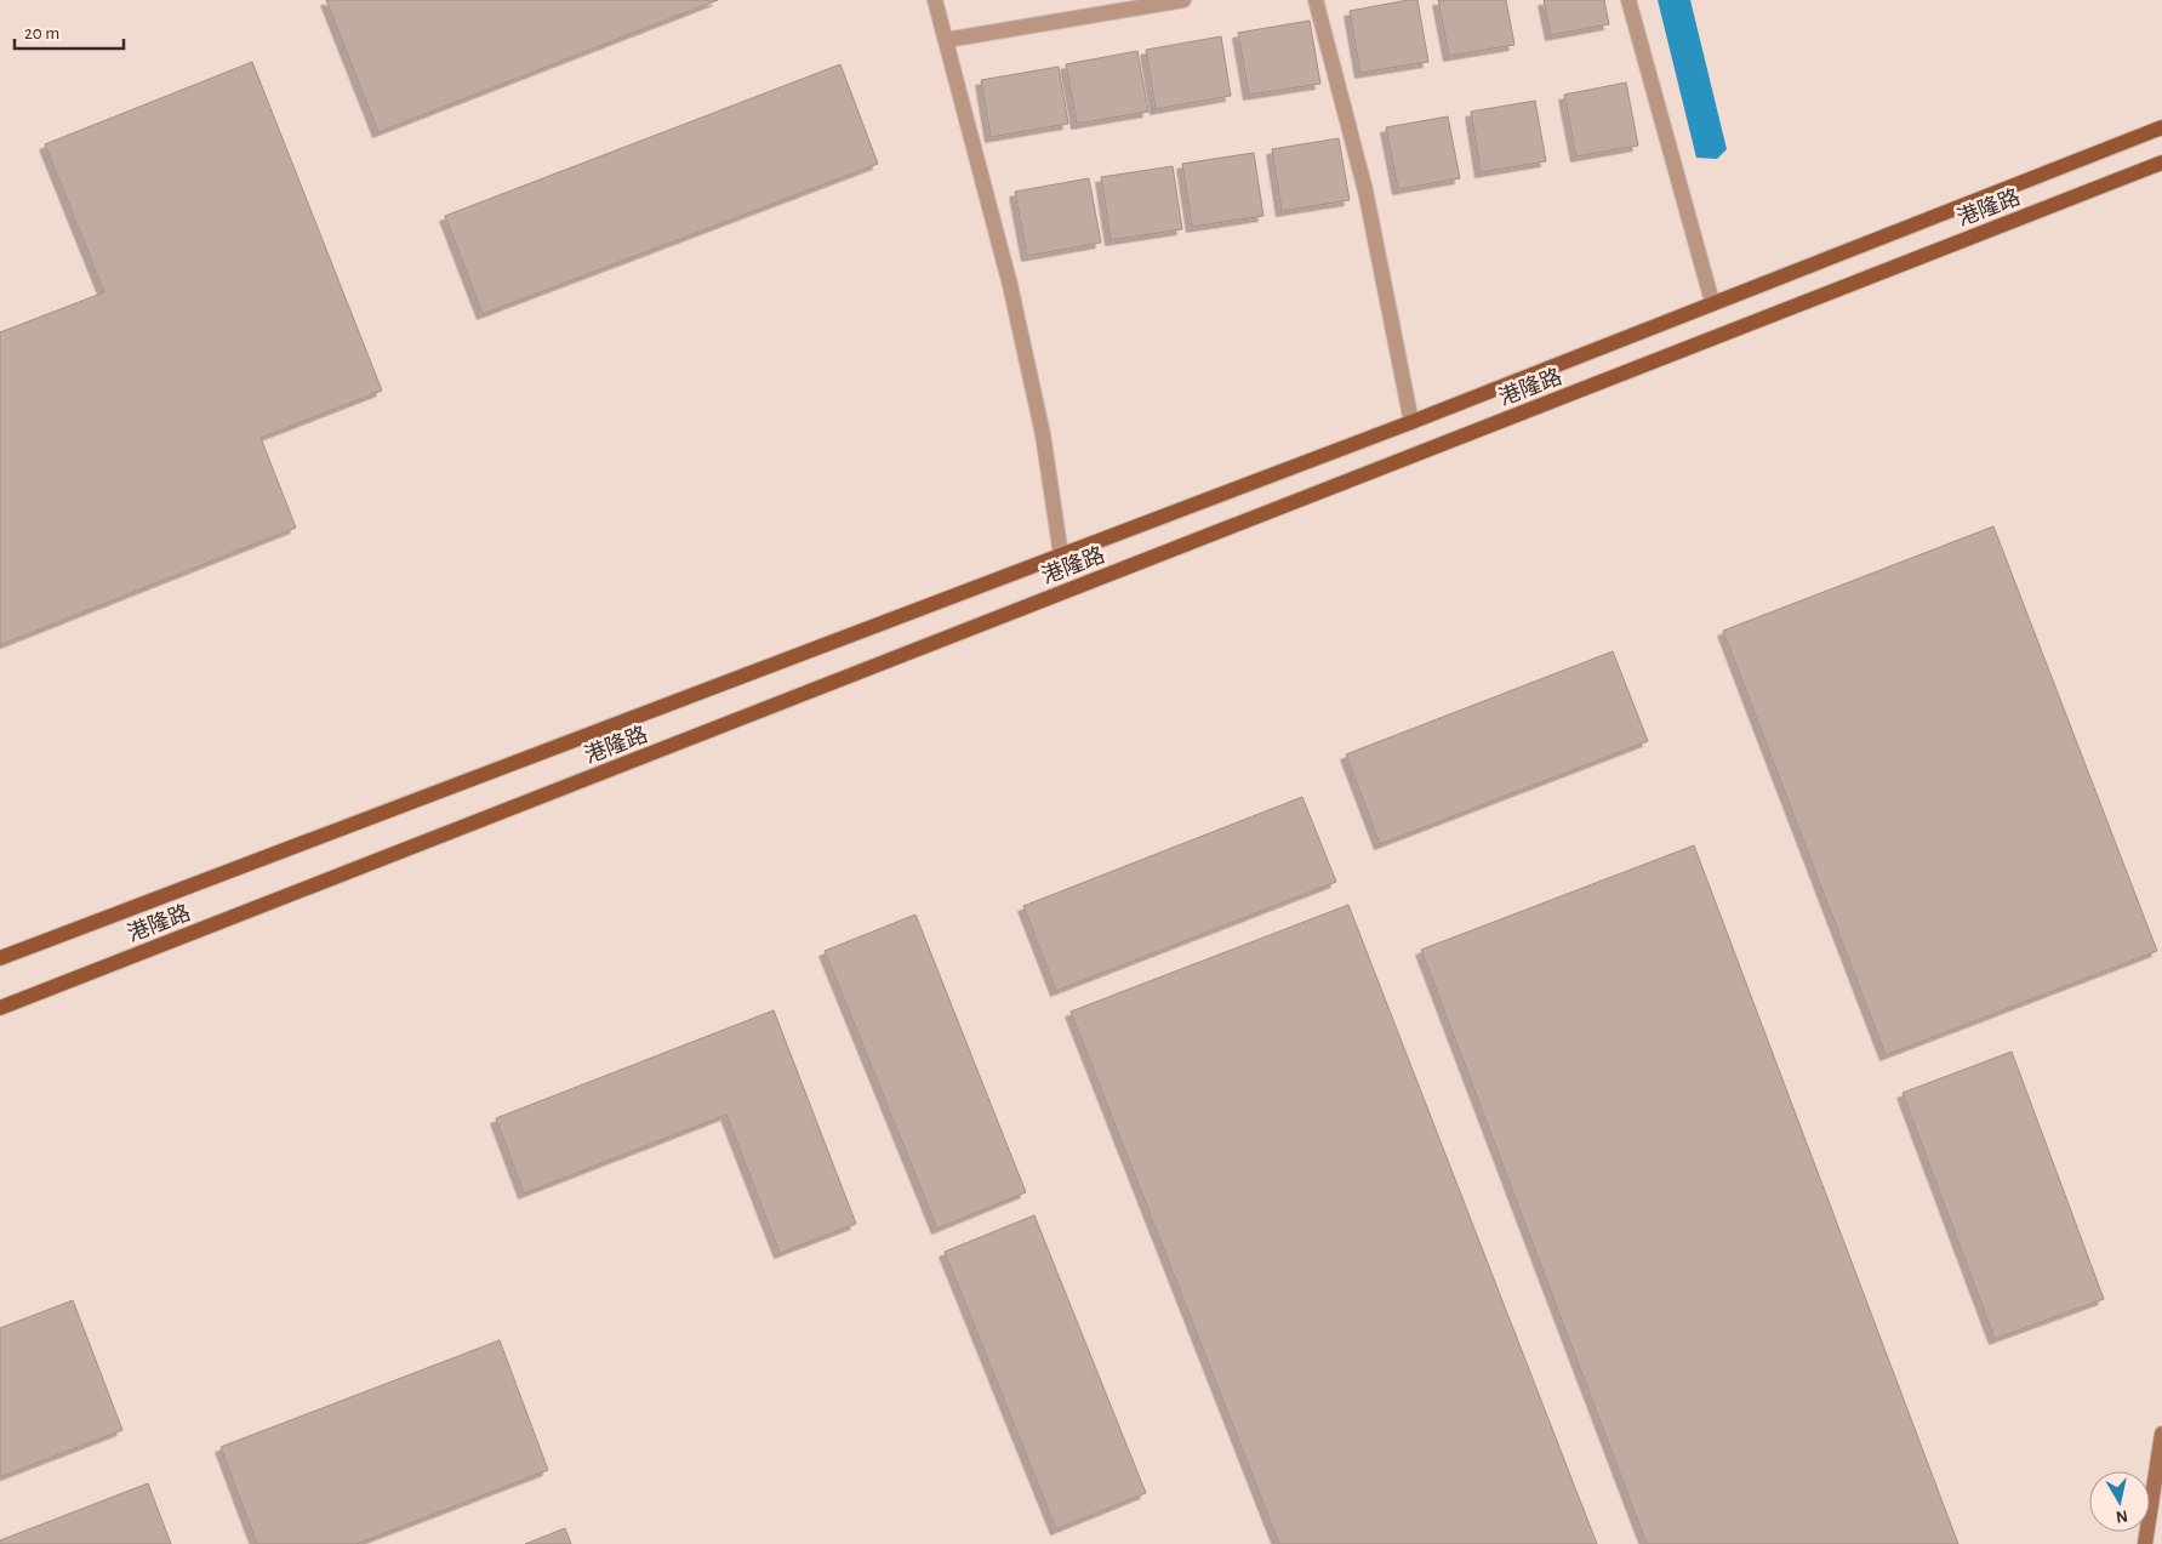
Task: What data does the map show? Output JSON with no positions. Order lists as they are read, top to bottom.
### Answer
{
  "streets": {
    "main road": ["港隆路"]
  },
  "scale_bar": "20 m",
  "north": "bottom"
}
